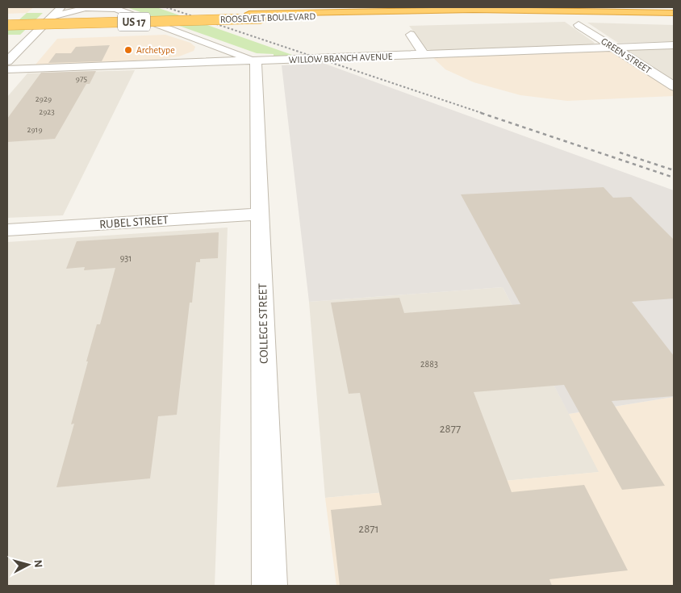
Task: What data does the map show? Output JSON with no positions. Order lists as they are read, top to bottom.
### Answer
{
  "streets": {
    "highway": ["ROOSEVELT BOULEVARD", "US 17"],
    "street": [
      "GREEN STREET",
      "WILLOW BRANCH AVENUE",
      "RUBEL STREET",
      "COLLEGE STREET"
    ]
  },
  "crossings": [
    ["GREEN STREET", "WILLOW BRANCH AVENUE"],
    ["WILLOW BRANCH AVENUE", "COLLEGE STREET"],
    ["RUBEL STREET", "COLLEGE STREET"]
  ],
  "places": ["Archetype"],
  "house_numbers": [
    "975",
    "2929",
    "2923",
    "2919",
    "931",
    "2883",
    "2877",
    "2871"
  ],
  "north": "right"
}
